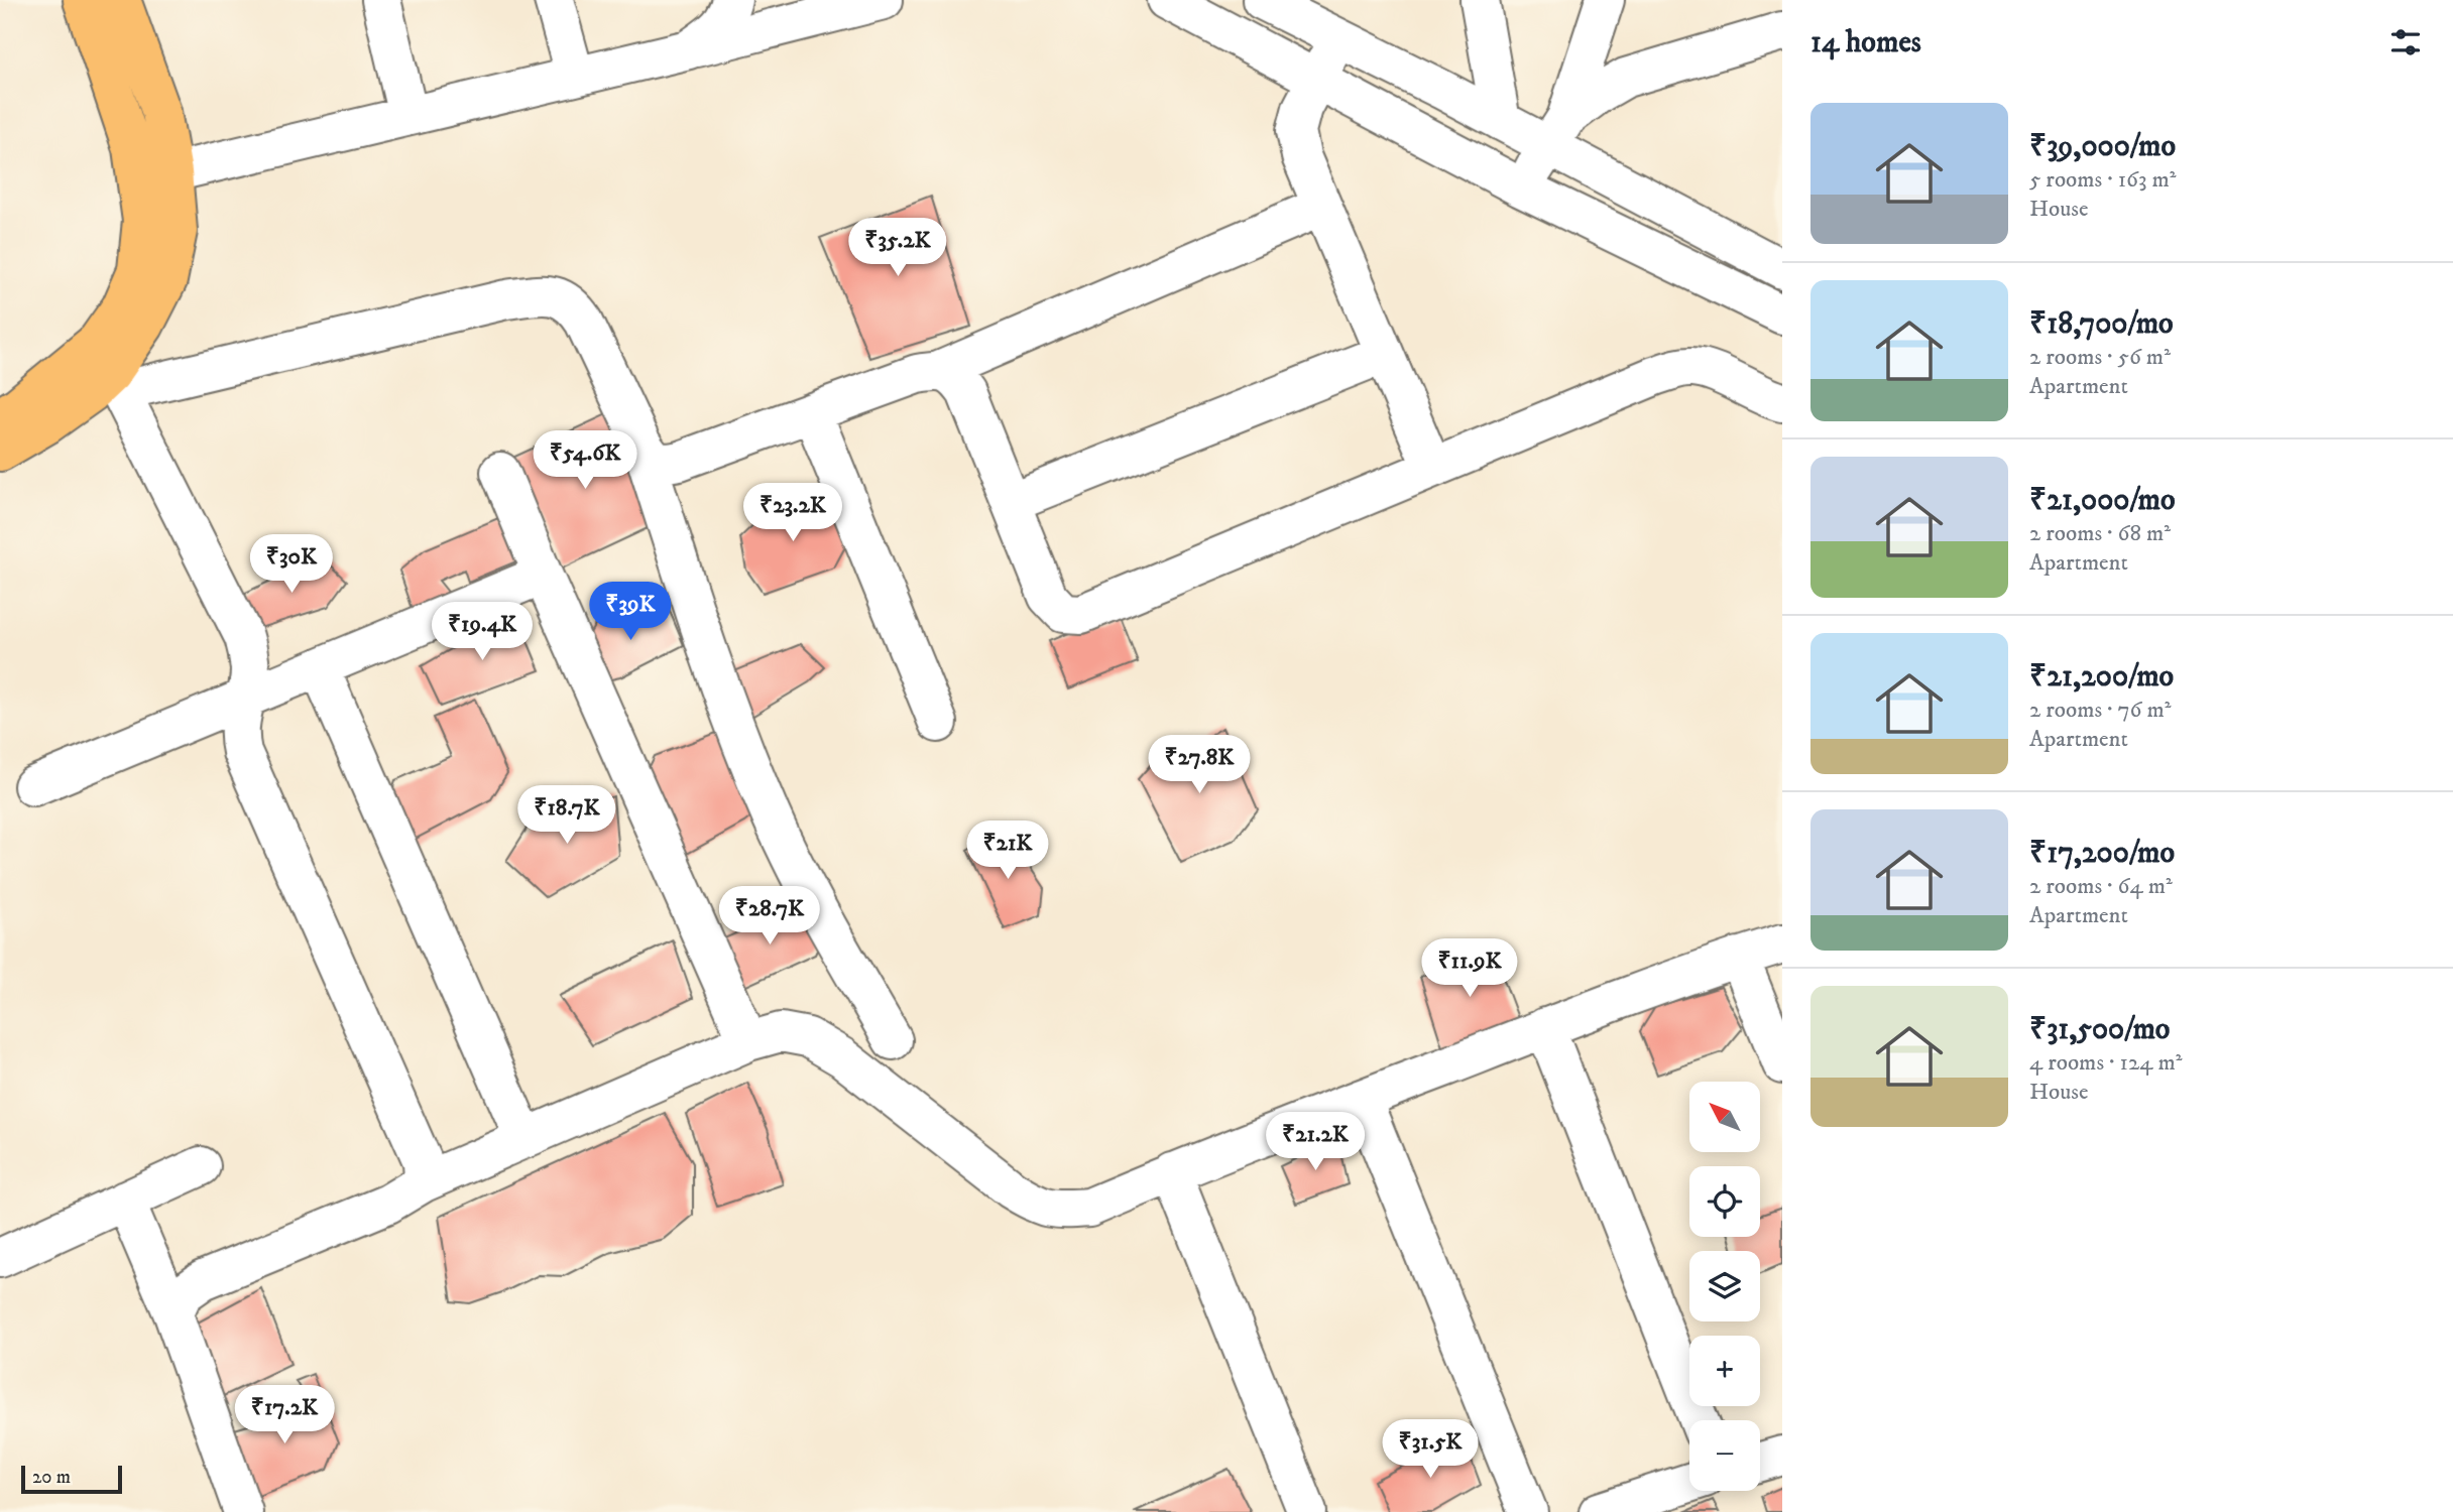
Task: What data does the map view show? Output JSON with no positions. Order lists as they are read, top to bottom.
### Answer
{
  "scale_bar": "20 m",
  "north": "top left",
  "page": {
    "heading": "14 homes",
    "list": [
      {
        "name": "₹39,000/mo",
        "note": "5 rooms · 163 m² · House"
      },
      {
        "name": "₹18,700/mo",
        "note": "2 rooms · 56 m² · Apartment"
      },
      {
        "name": "₹21,000/mo",
        "note": "2 rooms · 68 m² · Apartment"
      },
      {
        "name": "₹21,200/mo",
        "note": "2 rooms · 76 m² · Apartment"
      },
      {
        "name": "₹17,200/mo",
        "note": "2 rooms · 64 m² · Apartment"
      },
      {
        "name": "₹31,500/mo",
        "note": "4 rooms · 124 m² · House"
      }
    ],
    "price": [
      "₹35.2K",
      "₹54.6K",
      "₹23.2K",
      "₹30K",
      "₹39K",
      "₹19.4K",
      "₹27.8K",
      "₹18.7K",
      "₹21K",
      "₹28.7K",
      "₹11.9K",
      "₹21.2K",
      "₹17.2K",
      "₹31.5K"
    ],
    "map_buttons": ["+", "−"],
    "scale": "20 m"
  }
}
